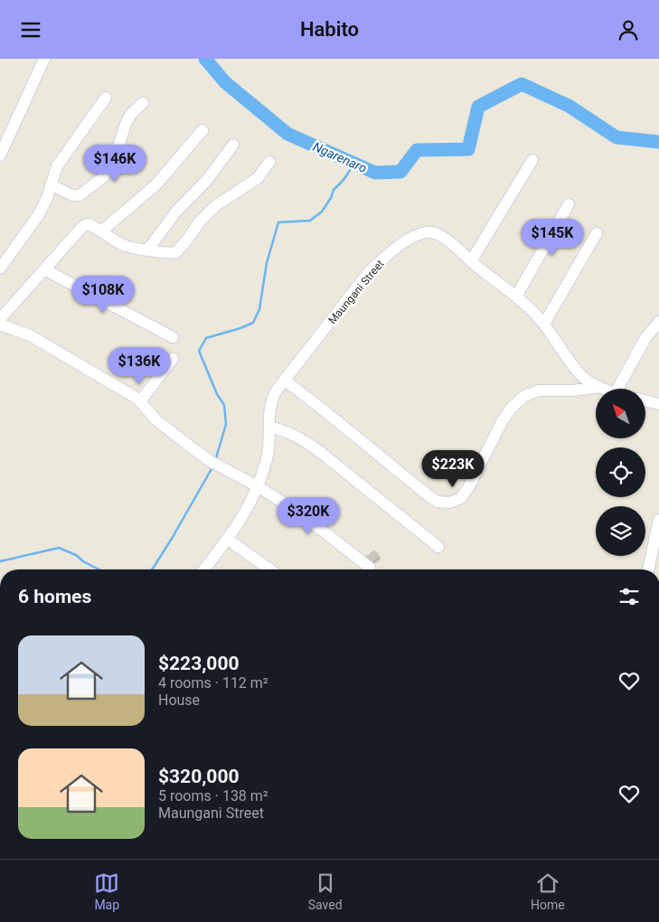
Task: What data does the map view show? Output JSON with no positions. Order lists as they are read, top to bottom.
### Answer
{
  "streets": {
    "street": ["Maungani Street"]
  },
  "water": ["Ngarenaro"],
  "north": "top left",
  "page": {
    "header": "Habito",
    "price": [
      "$146K",
      "$145K",
      "$108K",
      "$136K",
      "$223K",
      "$320K"
    ],
    "heading": "6 homes",
    "list": [
      {
        "name": "$223,000",
        "note": "4 rooms · 112 m² · House"
      },
      {
        "name": "$320,000",
        "note": "5 rooms · 138 m² · Maungani Street"
      }
    ],
    "tabs": ["Map", "Saved", "Home"]
  }
}
